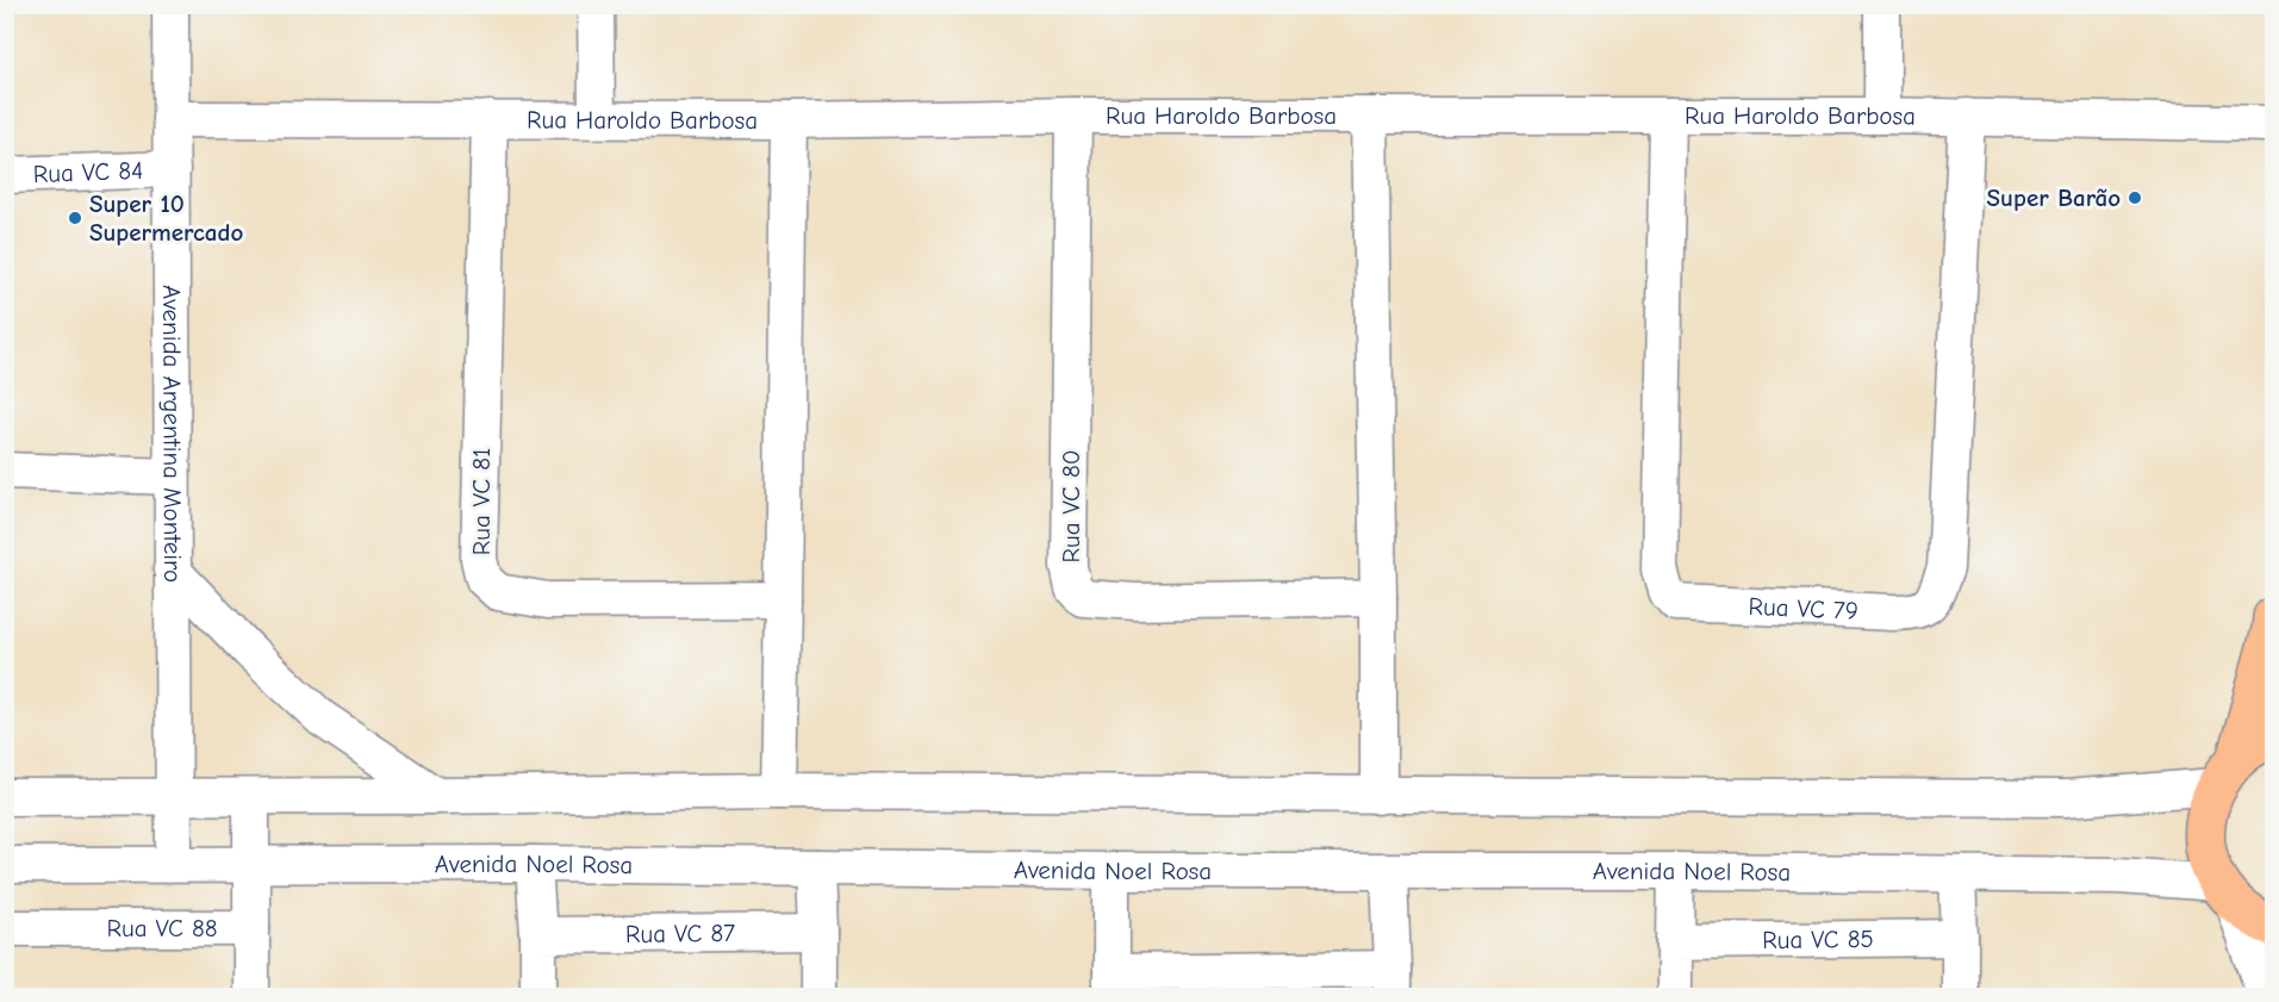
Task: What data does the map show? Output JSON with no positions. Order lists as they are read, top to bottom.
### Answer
{
  "streets": {
    "street": [
      "Rua Haroldo Barbosa",
      "Rua VC 84",
      "Avenida Argentina Monteiro",
      "Rua VC 81",
      "Rua VC 80",
      "Rua VC 79",
      "Avenida Noel Rosa",
      "Rua VC 88",
      "Rua VC 87",
      "Rua VC 85"
    ]
  },
  "crossings": [
    ["Rua Haroldo Barbosa", "Avenida Argentina Monteiro"],
    ["Rua Haroldo Barbosa", "Rua VC 81"],
    ["Rua Haroldo Barbosa", "Rua VC 80"],
    ["Rua Haroldo Barbosa", "Rua VC 79"],
    ["Rua VC 84", "Avenida Argentina Monteiro"],
    ["Avenida Argentina Monteiro", "Avenida Noel Rosa"]
  ],
  "places": ["Super Barão", "Super 10 Supermercado"]
}
